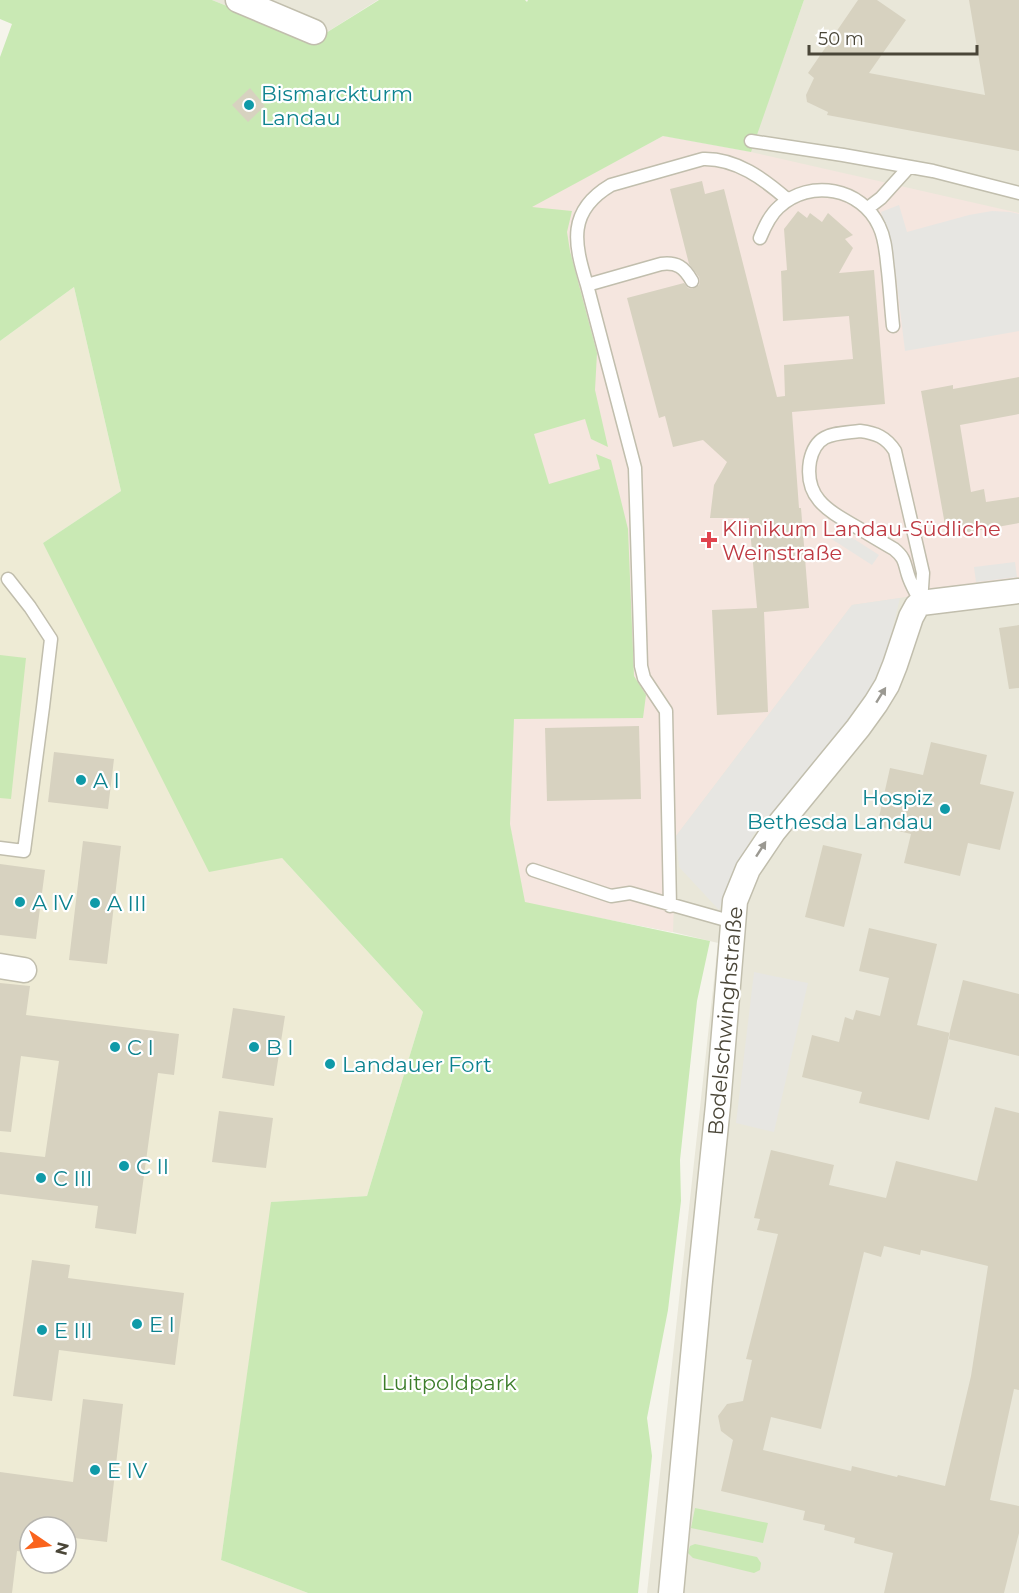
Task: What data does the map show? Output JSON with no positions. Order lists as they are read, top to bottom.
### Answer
{
  "streets": {
    "street": ["Bodelschwinghstraße"]
  },
  "parks": ["Luitpoldpark"],
  "places": {
    "other": [
      "Bismarckturm Landau",
      "A I",
      "Hospiz Bethesda Landau",
      "A IV",
      "A III",
      "C I",
      "B I",
      "Landauer Fort",
      "C II",
      "C III",
      "E I",
      "E III",
      "E IV"
    ],
    "health": ["Klinikum Landau-Südliche Weinstraße"]
  },
  "scale_bar": "50 m",
  "north": "right"
}
